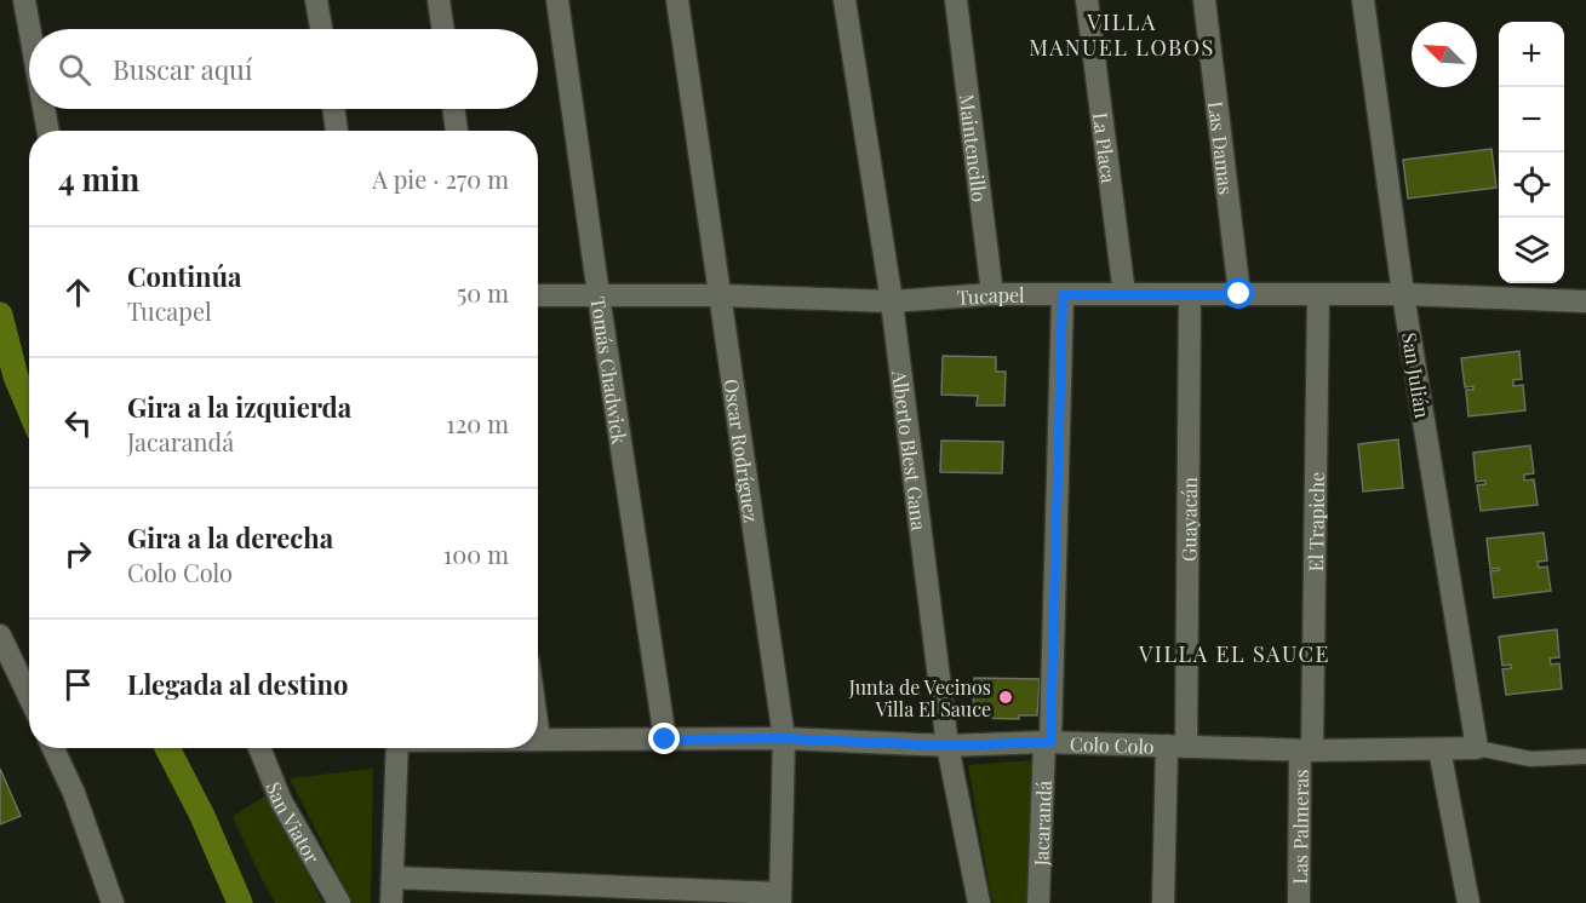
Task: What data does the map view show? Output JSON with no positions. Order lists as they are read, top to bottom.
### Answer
{
  "streets": {
    "street": [
      "Maintencillo",
      "La Placa",
      "Las Damas",
      "Tucapel",
      "Tomás Chadwick",
      "San Julián",
      "Oscar Rodríguez",
      "Alberto Blest Gana",
      "Guayacán",
      "El Trapiche",
      "Colo Colo",
      "San Viator",
      "Jacarandá",
      "Las Palmeras"
    ]
  },
  "crossings": [
    ["Maintencillo", "Tucapel"],
    ["La Placa", "Tucapel"],
    ["Las Damas", "Tucapel"],
    ["Tucapel", "Tomás Chadwick"],
    ["Tucapel", "San Julián"],
    ["Tucapel", "Oscar Rodríguez"],
    ["Tucapel", "Alberto Blest Gana"],
    ["Tucapel", "Guayacán"],
    ["Tucapel", "El Trapiche"],
    ["Tucapel", "Jacarandá"],
    ["Tomás Chadwick", "Colo Colo"],
    ["San Julián", "Colo Colo"],
    ["Oscar Rodríguez", "Colo Colo"],
    ["Alberto Blest Gana", "Colo Colo"],
    ["Guayacán", "Colo Colo"],
    ["El Trapiche", "Colo Colo"],
    ["El Trapiche", "Las Palmeras"],
    ["Colo Colo", "Jacarandá"],
    ["Colo Colo", "Las Palmeras"]
  ],
  "districts": ["VILLA MANUEL LOBOS", "VILLA EL SAUCE"],
  "places": ["Junta de Vecinos Villa El Sauce"],
  "north": "top left",
  "page": {
    "map_buttons": ["+", "−"],
    "search": "Buscar aquí",
    "heading": ["4 min", "A pie · 270 m"],
    "list": [
      ["Continúa", "Tucapel", "50 m"],
      ["Gira a la izquierda", "Jacarandá", "120 m"],
      ["Gira a la derecha", "Colo Colo", "100 m"],
      "Llegada al destino"
    ]
  }
}
